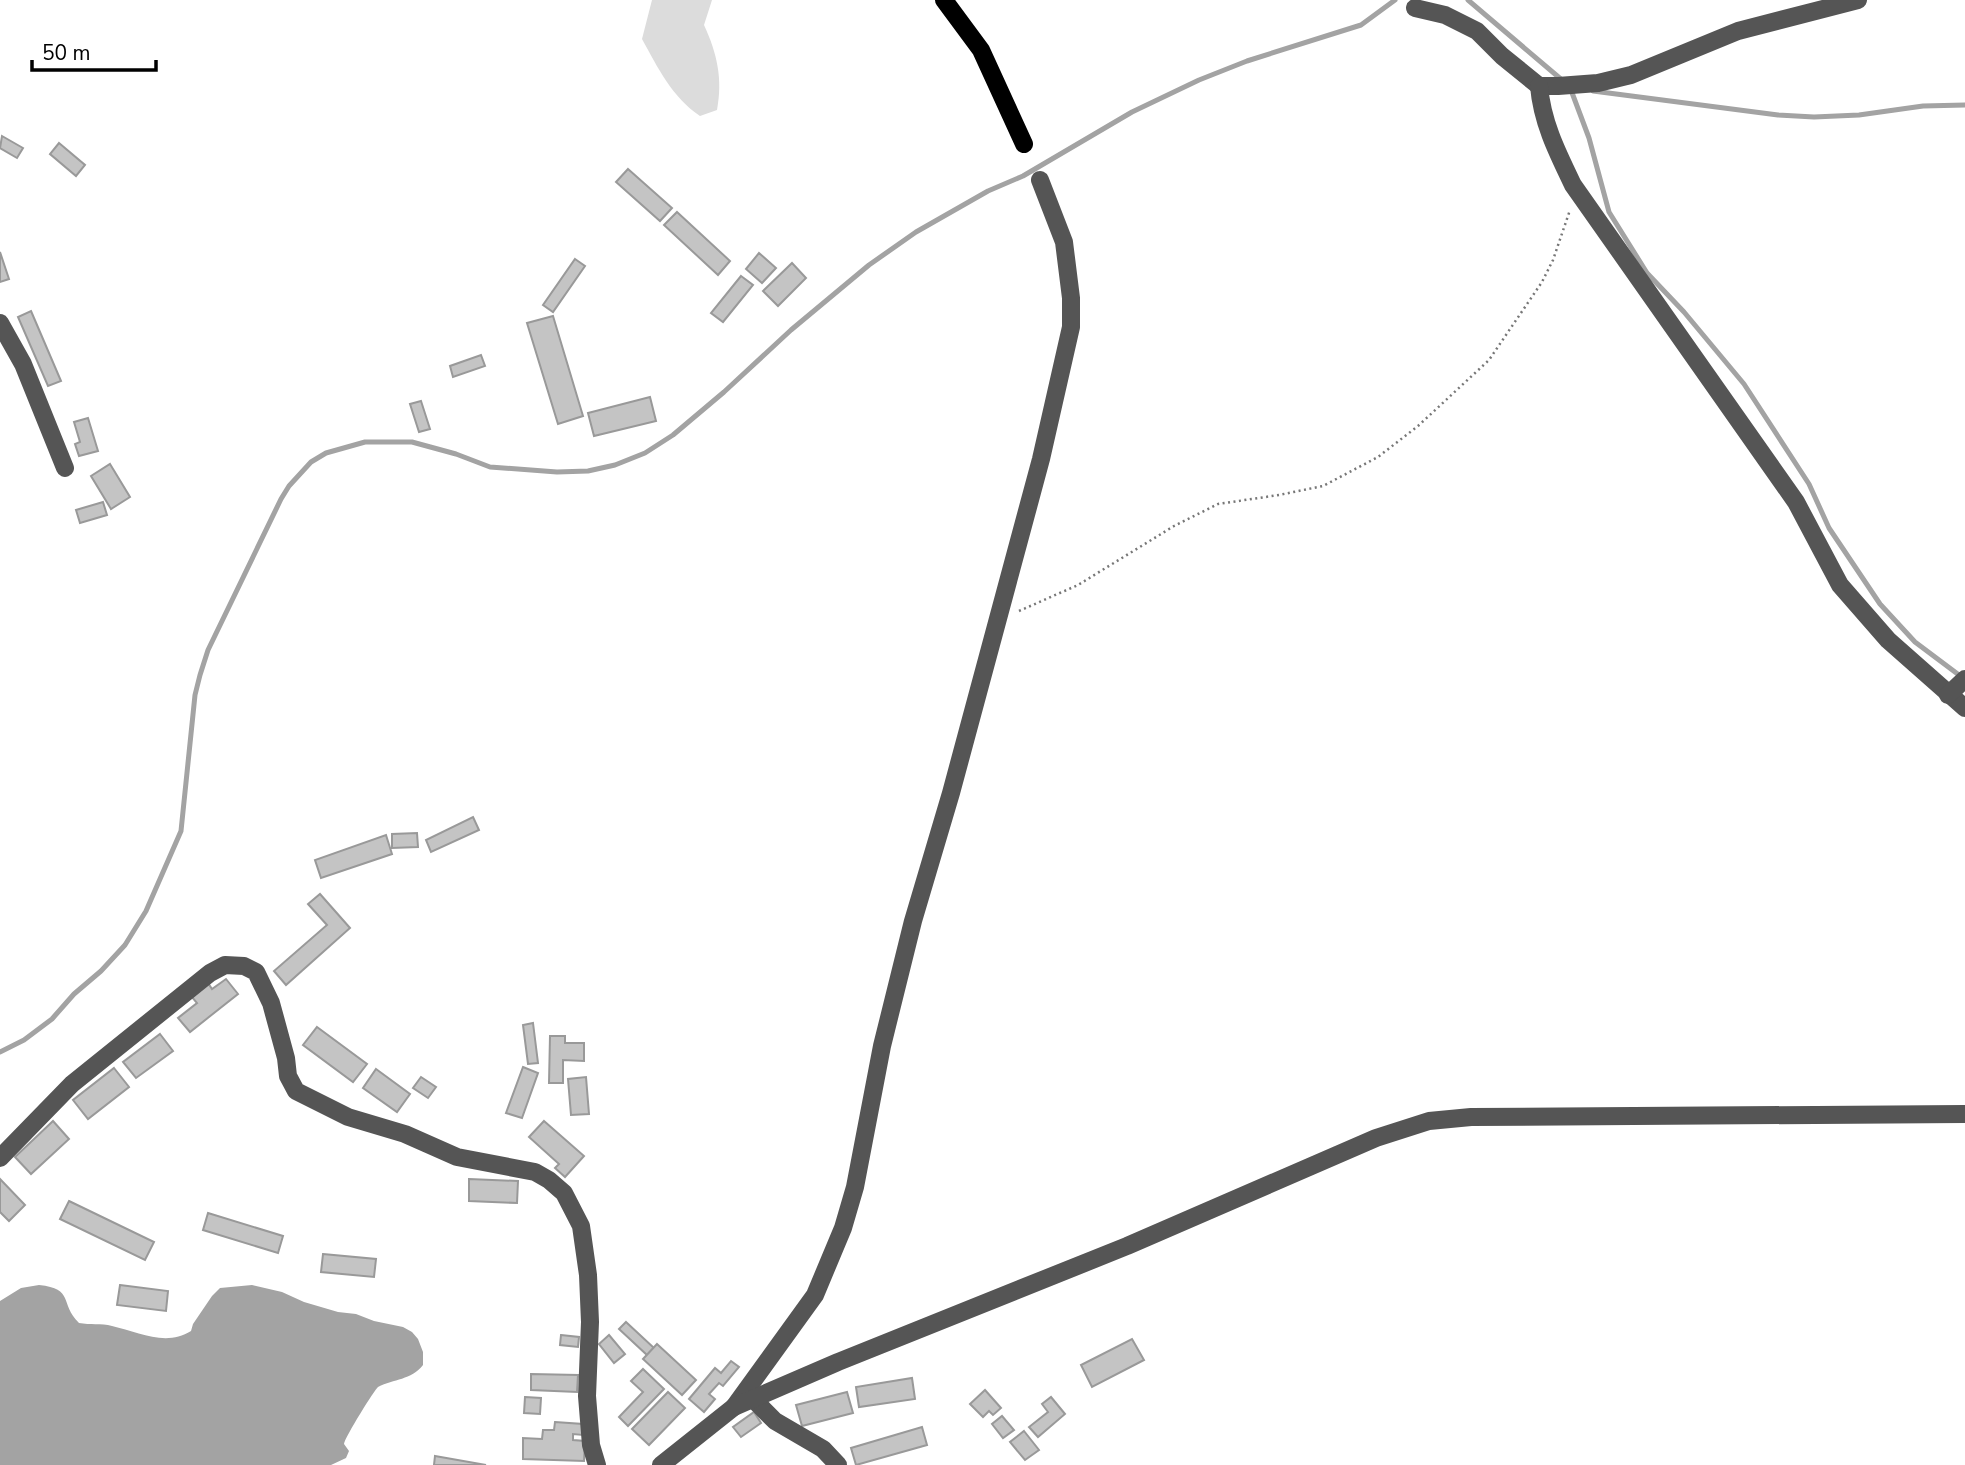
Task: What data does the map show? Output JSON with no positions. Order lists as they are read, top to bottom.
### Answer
{
  "scale_bar": "50 m"
}
